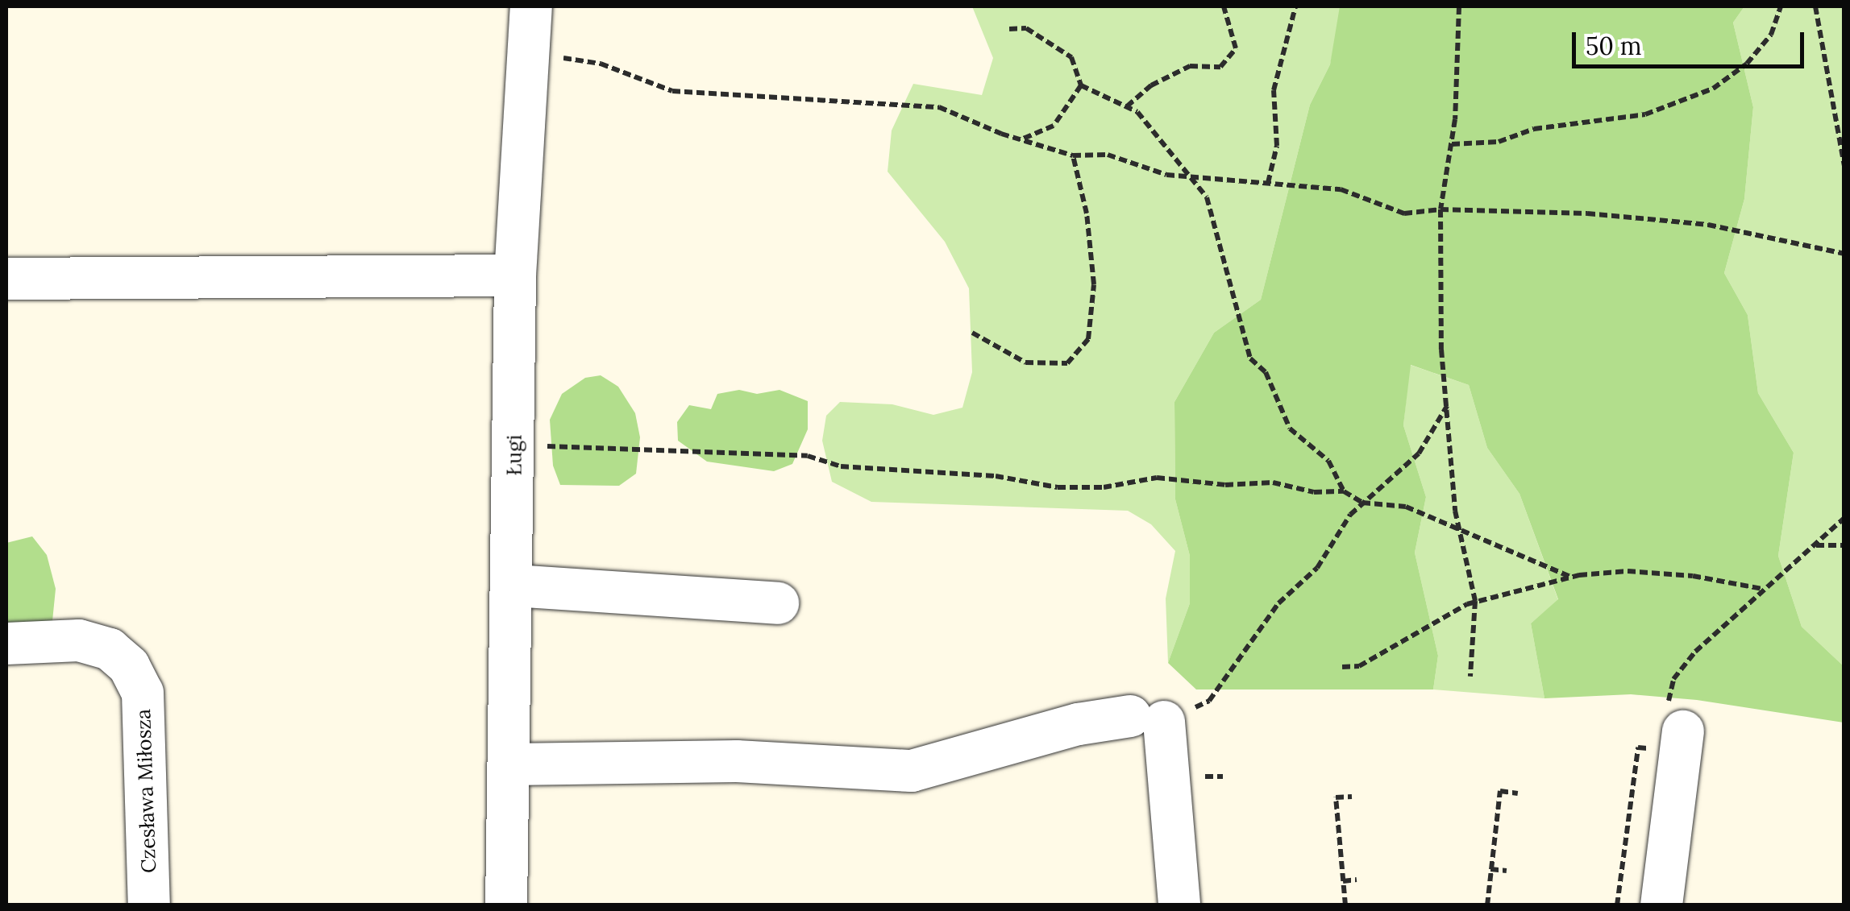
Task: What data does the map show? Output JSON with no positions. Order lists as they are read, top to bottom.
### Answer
{
  "streets": {
    "street": ["Ługi", "Czesława Miłosza"]
  },
  "scale_bar": "50 m"
}
